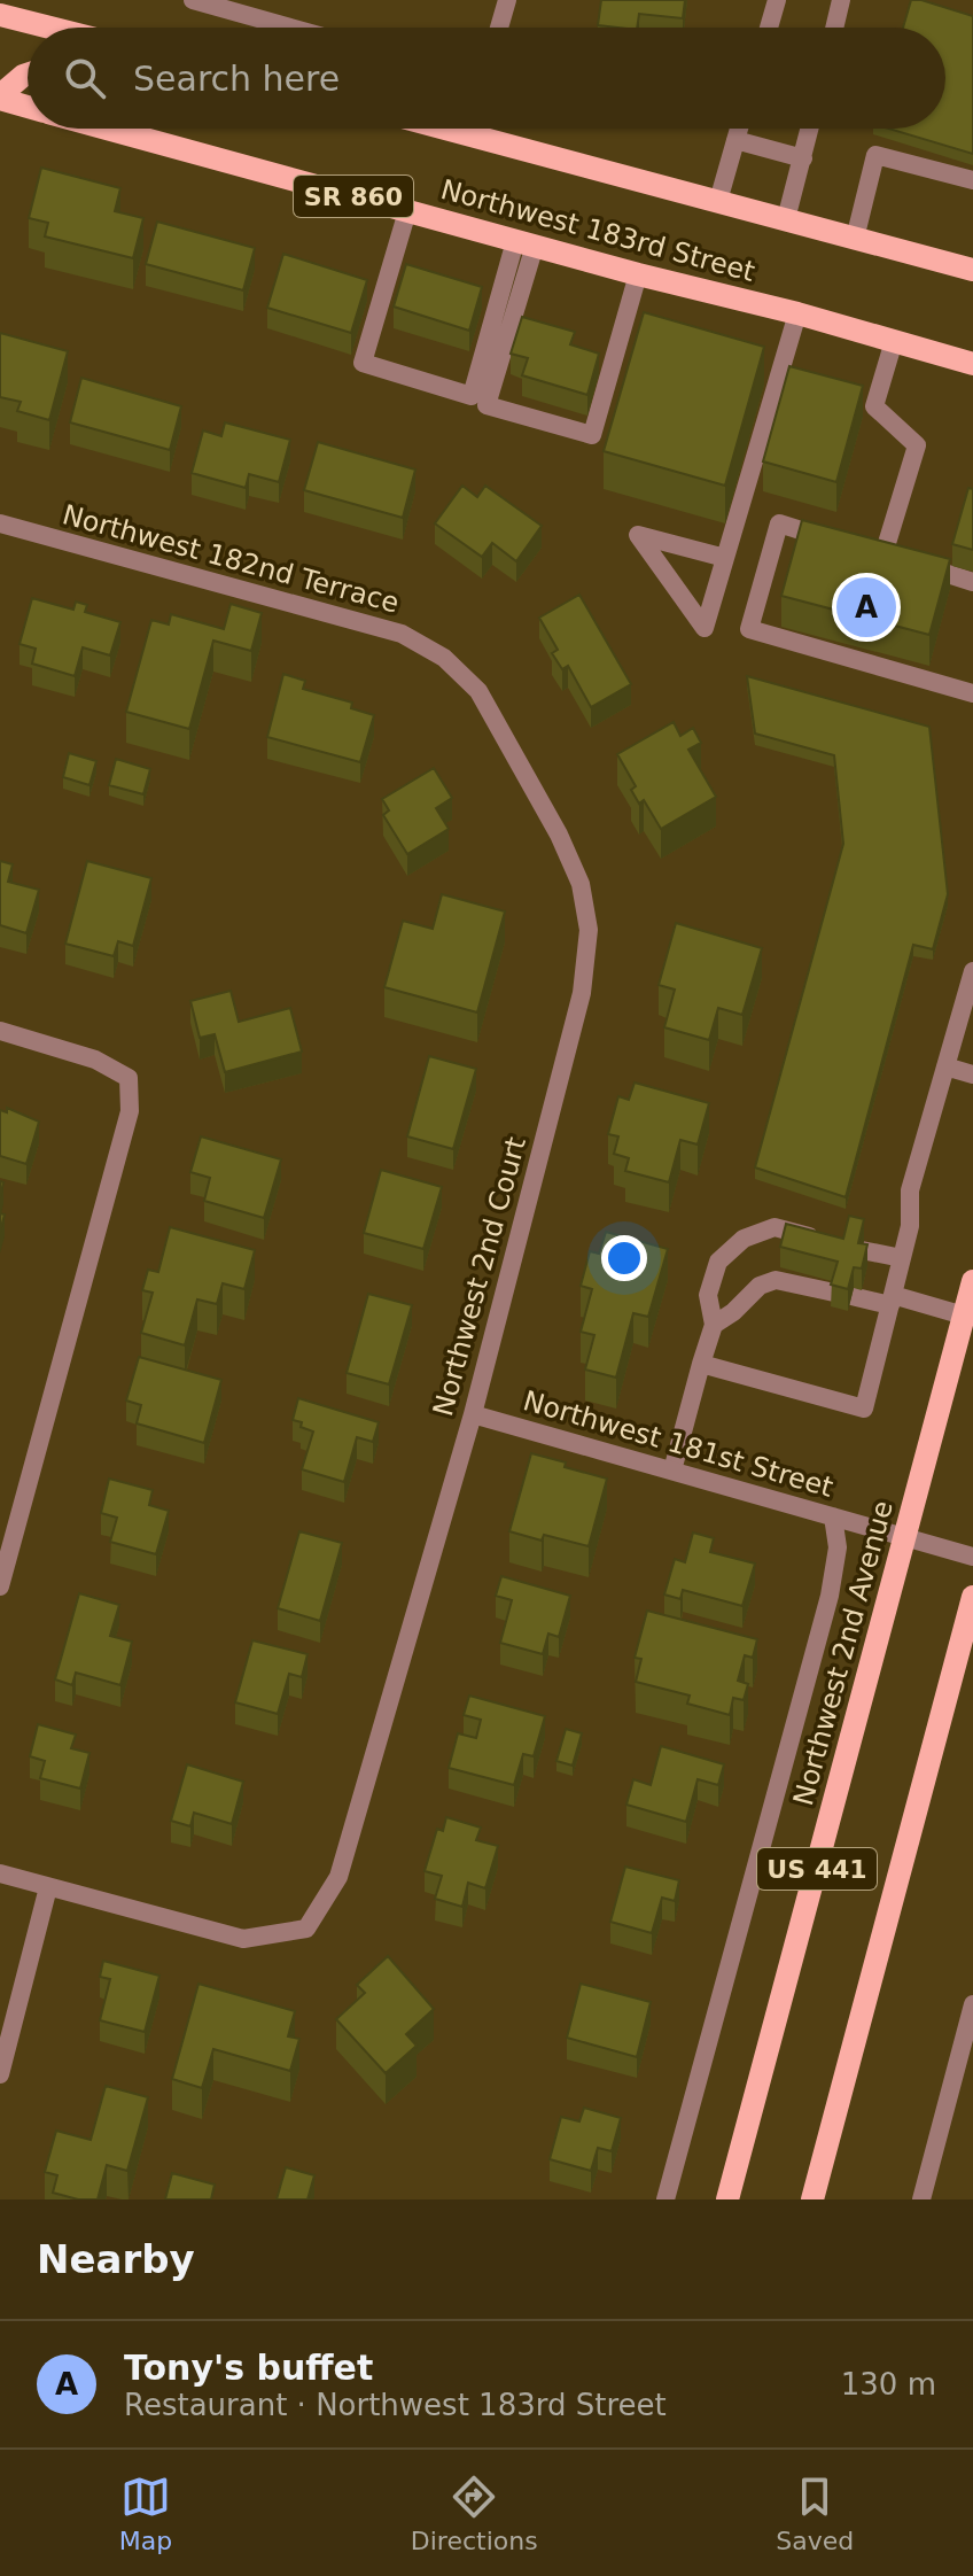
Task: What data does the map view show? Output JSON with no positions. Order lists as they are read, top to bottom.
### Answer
{
  "streets": {
    "main road": [
      "SR 860",
      "Northwest 183rd Street",
      "Northwest 2nd Avenue",
      "US 441"
    ],
    "street": ["Northwest 182nd Terrace", "Northwest 2nd Court", "Northwest 181st Street"]
  },
  "crossings": [
    ["Northwest 182nd Terrace", "Northwest 2nd Court"],
    ["Northwest 2nd Court", "Northwest 181st Street"],
    ["Northwest 181st Street", "Northwest 2nd Avenue"]
  ],
  "page": {
    "search": "Search here",
    "pins": "A",
    "heading": "Nearby",
    "list": [
      {
        "mark": "A",
        "name": "Tony's buffet",
        "note": "Restaurant · Northwest 183rd Street",
        "value": "130 m"
      }
    ],
    "nav": ["Map", "Directions", "Saved"]
  }
}
